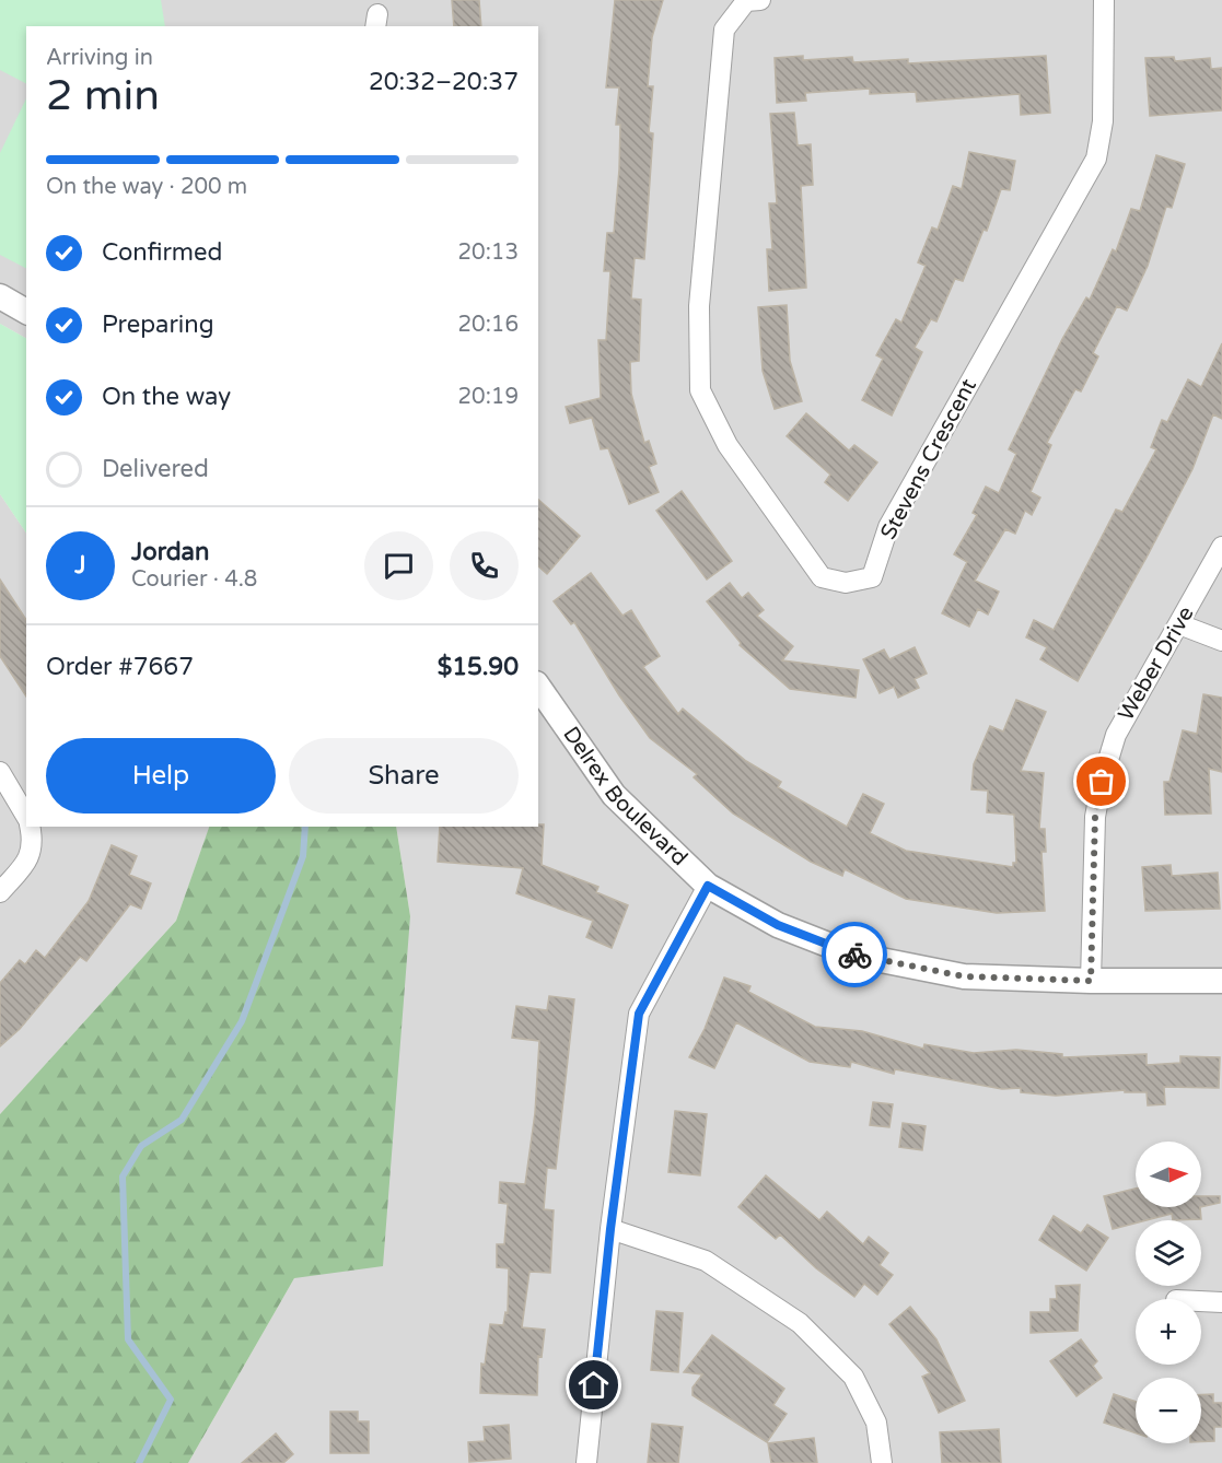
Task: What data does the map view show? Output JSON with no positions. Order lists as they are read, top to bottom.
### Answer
{
  "streets": {
    "street": ["Stevens Crescent", "Weber Drive", "Delrex Boulevard"]
  },
  "crossings": [
    ["Weber Drive", "Delrex Boulevard"]
  ],
  "north": "right",
  "page": {
    "heading": ["2 min", "Arriving in", "20:32–20:37"],
    "panel": [
      "Jordan",
      "Courier · 4.8",
      "Order #7667",
      "$15.90"
    ],
    "bar": "On the way · 200 m",
    "list": [
      ["Confirmed", "20:13"],
      ["Preparing", "20:16"],
      ["On the way", "20:19"],
      "Delivered"
    ],
    "round": "J",
    "buttons": ["Help", "Share"],
    "map_buttons": ["+", "−"]
  }
}
